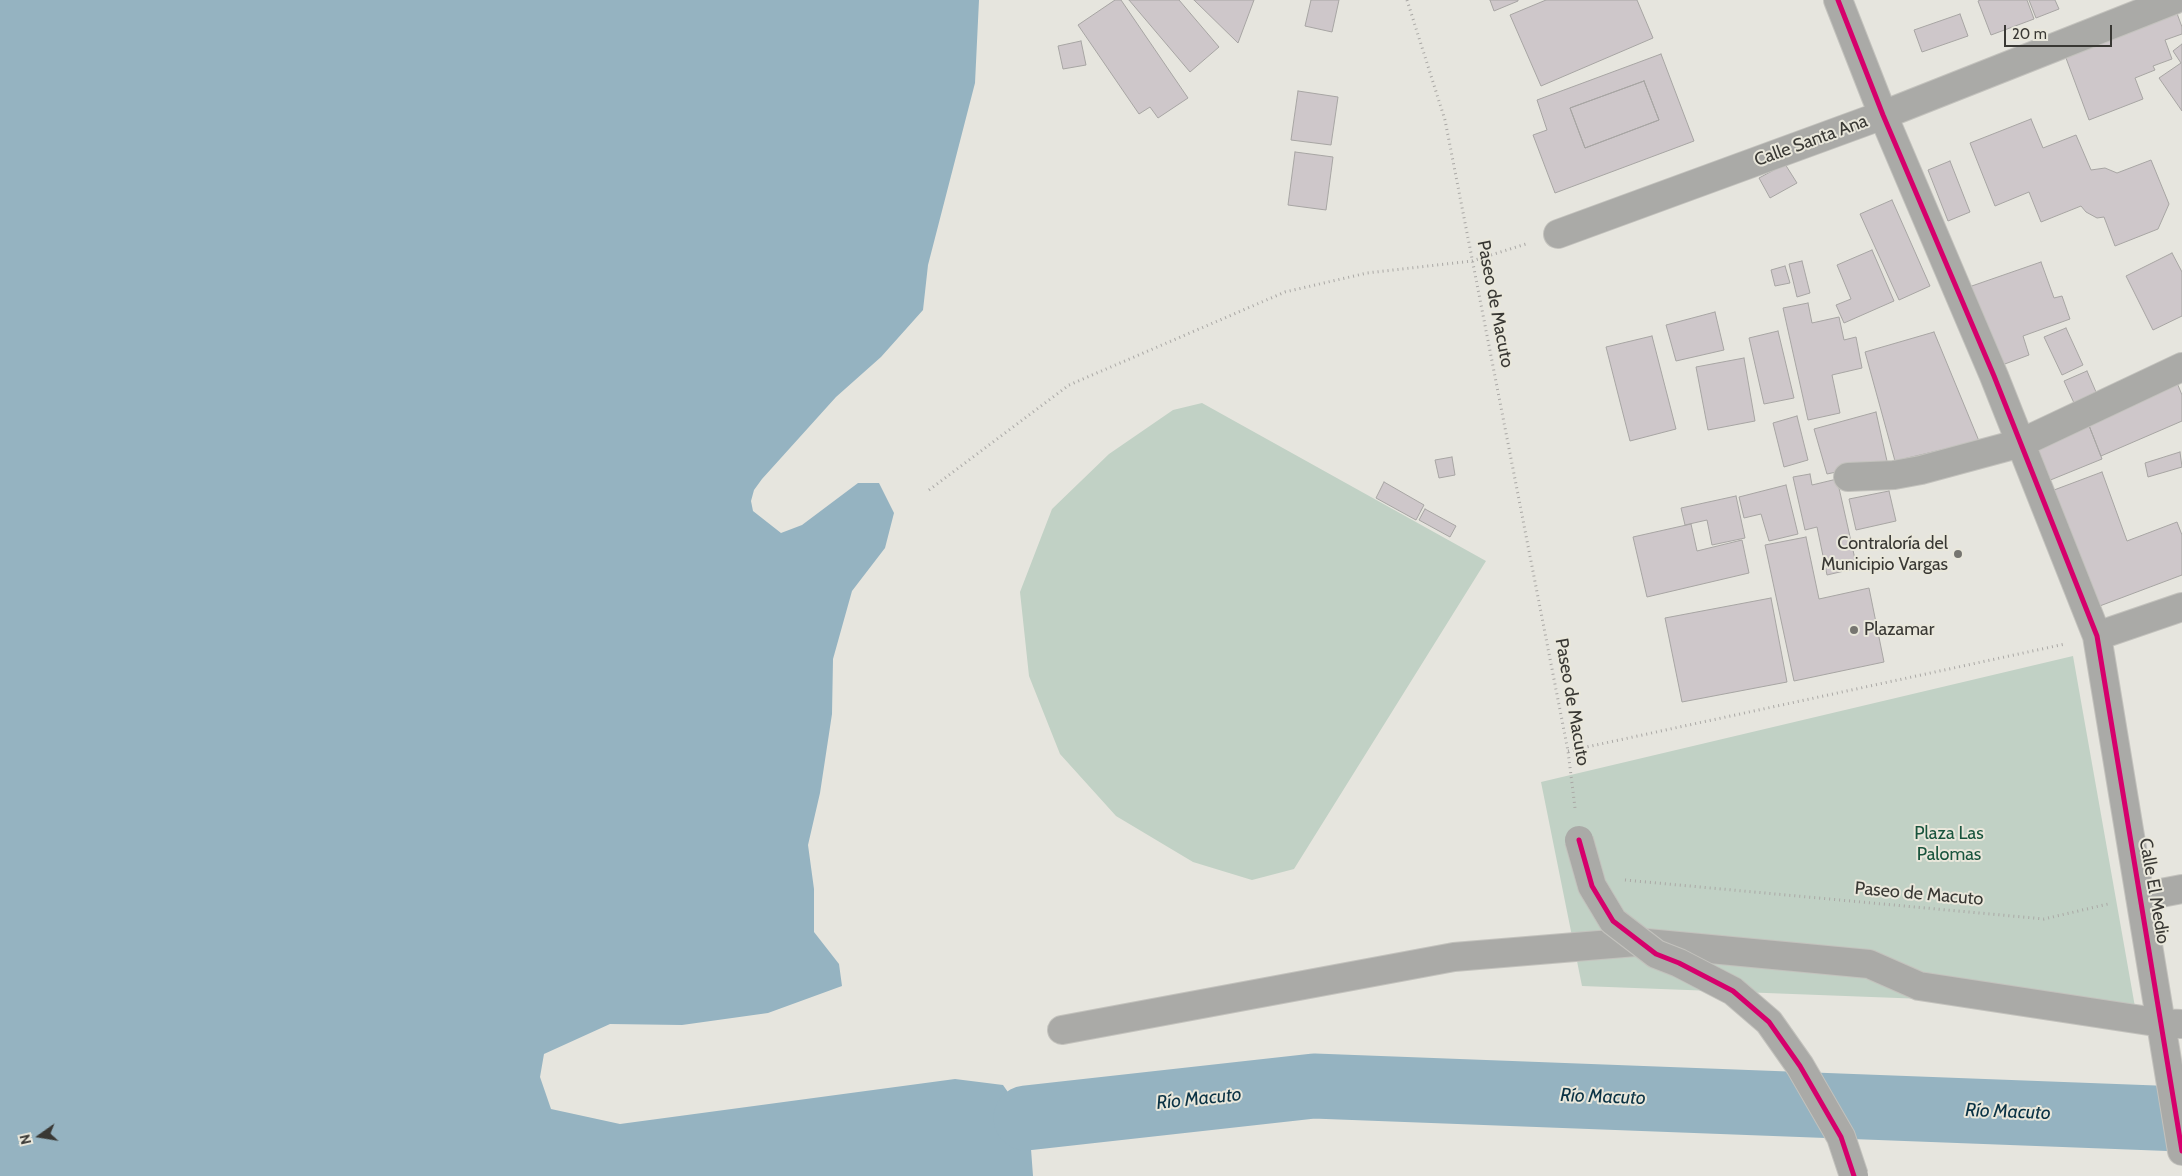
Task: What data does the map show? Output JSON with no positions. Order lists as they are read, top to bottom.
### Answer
{
  "streets": {
    "street": ["Calle Santa Ana", "Calle El Medio"],
    "path": ["Paseo de Macuto"]
  },
  "crossings": [
    ["Calle Santa Ana", "Calle El Medio"],
    ["Paseo de Macuto", "Calle El Medio"]
  ],
  "water": ["Río Macuto"],
  "parks": ["Plaza Las Palomas"],
  "places": ["Contraloría del Municipio Vargas", "Plazamar"],
  "scale_bar": "20 m",
  "north": "left"
}
